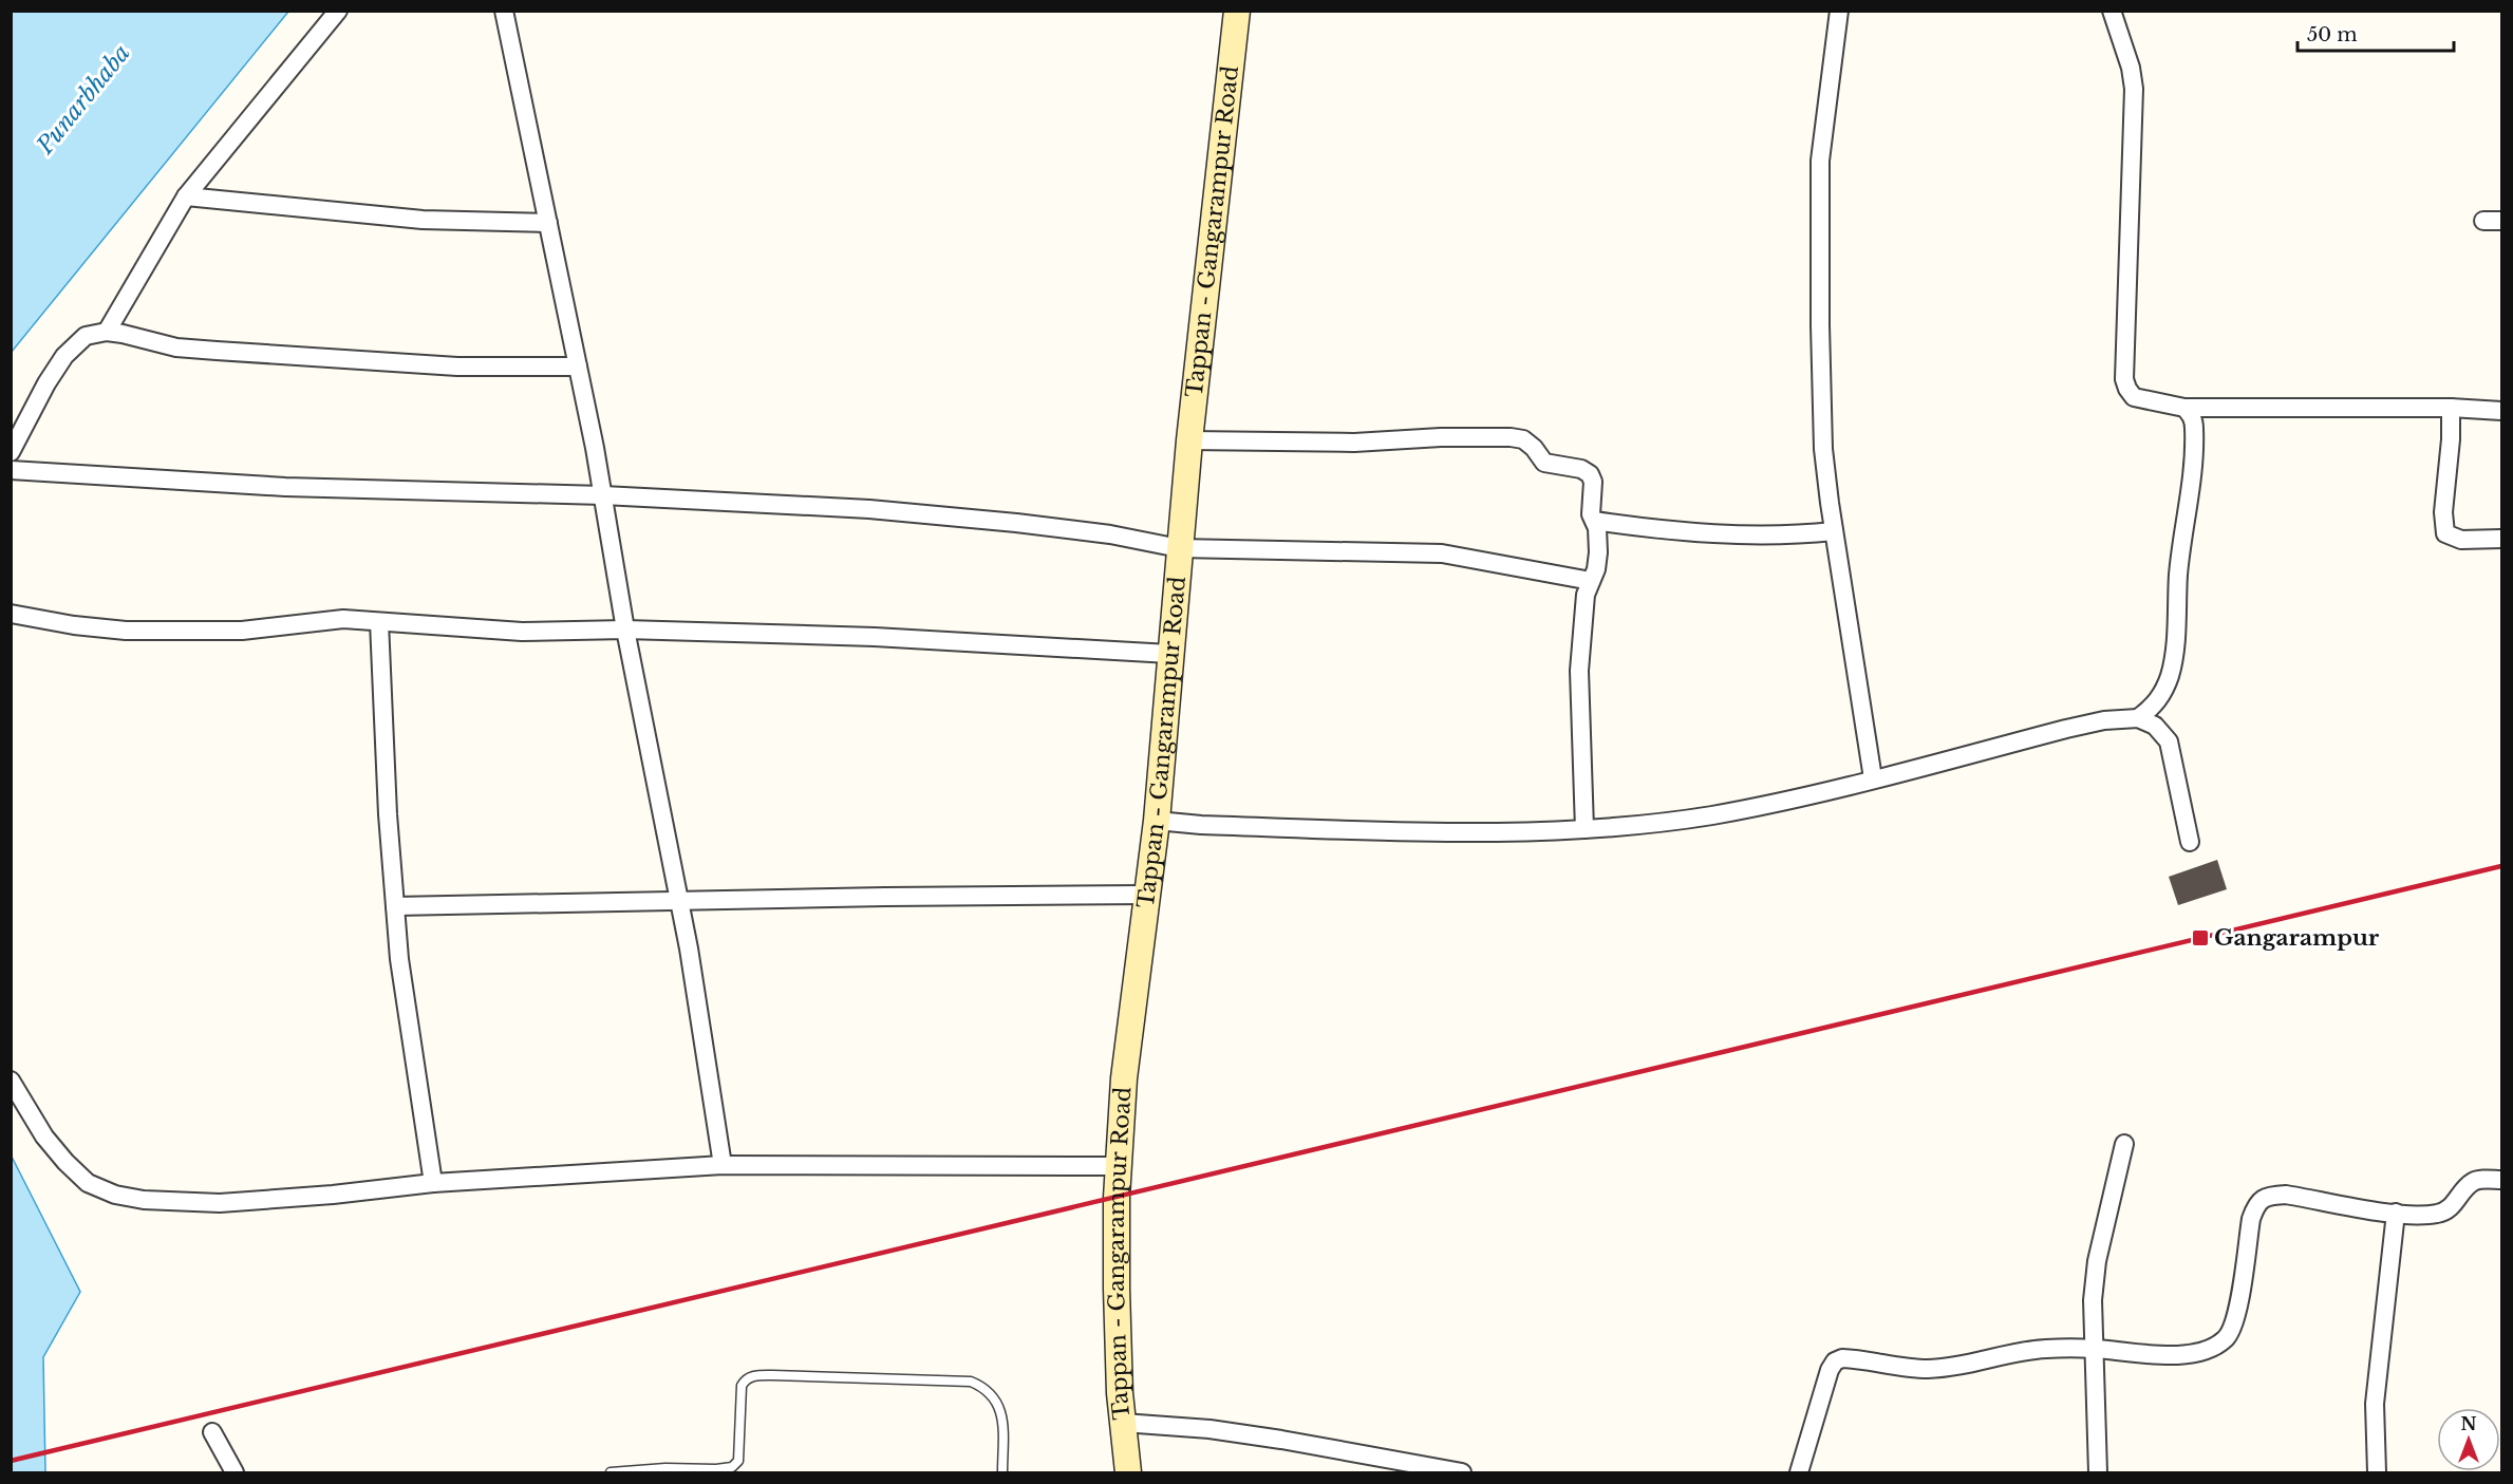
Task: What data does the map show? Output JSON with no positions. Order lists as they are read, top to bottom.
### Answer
{
  "streets": {
    "main road": ["Tappan - Gangarampur Road"]
  },
  "water": ["Punarbhaba"],
  "places": {
    "transit": ["Gangarampur"]
  },
  "scale_bar": "50 m",
  "north": "top"
}
